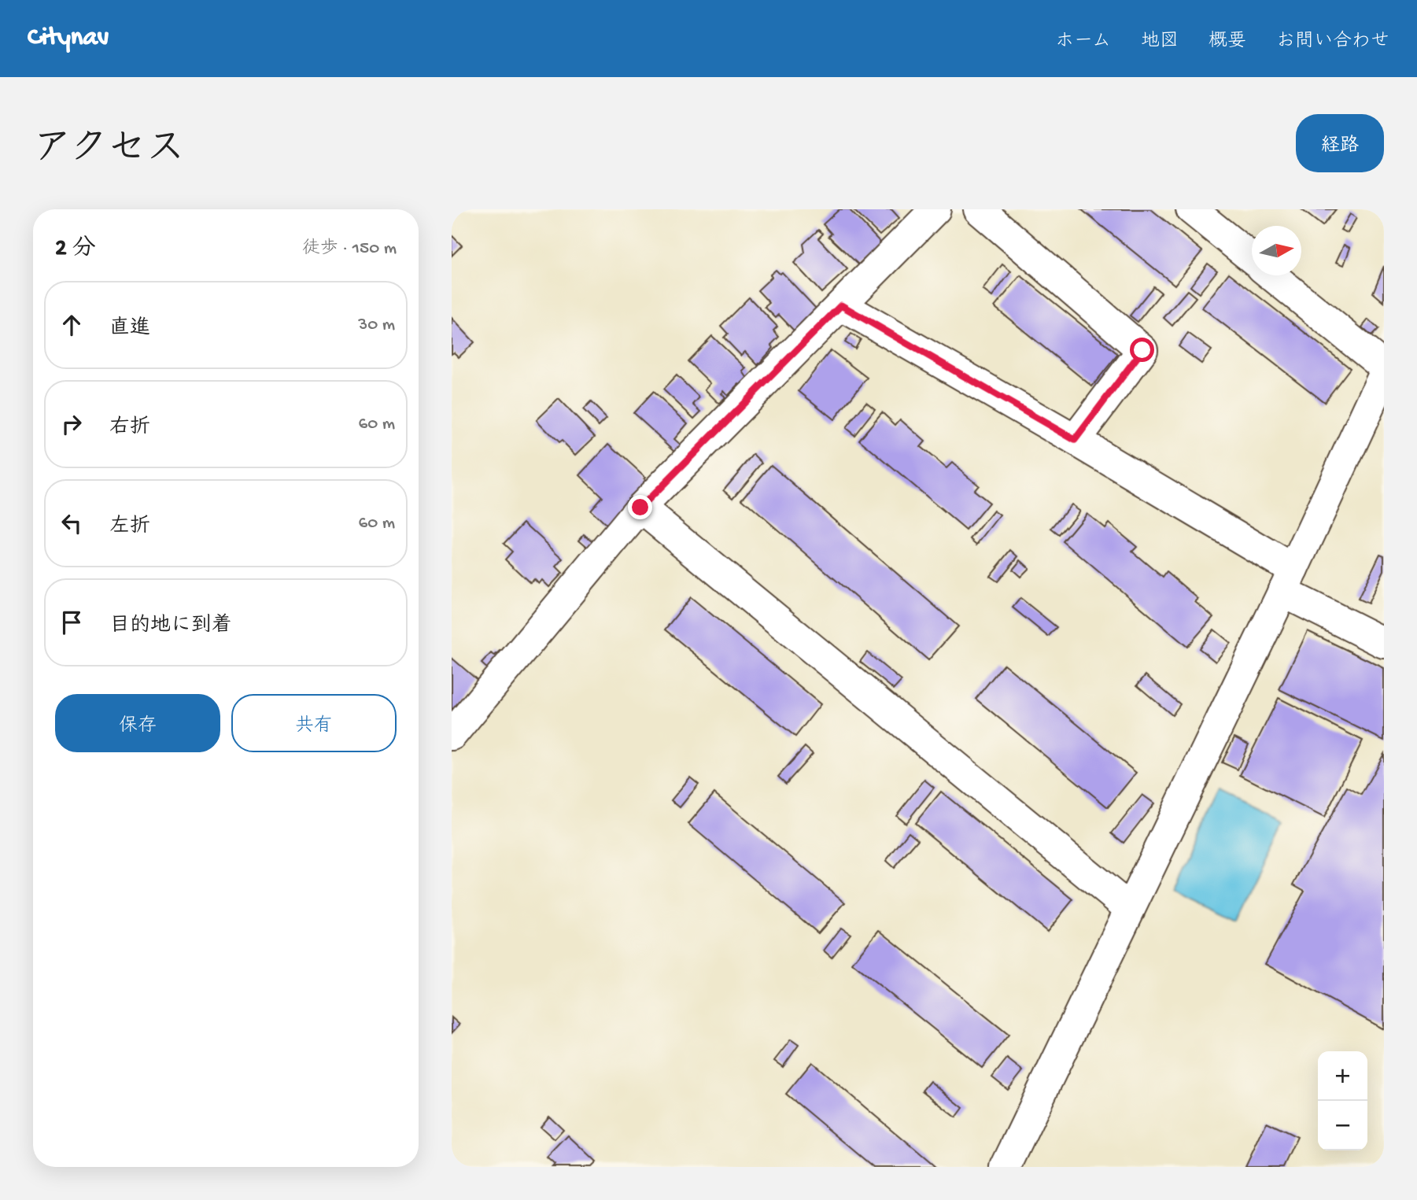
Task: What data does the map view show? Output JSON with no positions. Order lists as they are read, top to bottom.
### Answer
{
  "north": "right",
  "page": {
    "header": "Citynav",
    "nav": [
      "ホーム",
      "地図",
      "概要",
      "お問い合わせ"
    ],
    "title": "アクセス",
    "buttons": [
      "経路",
      ["保存", "共有"]
    ],
    "heading": ["2 分", "徒歩 · 150 m"],
    "list": [
      ["直進", "30 m"],
      ["右折", "60 m"],
      ["左折", "60 m"],
      "目的地に到着"
    ],
    "map_buttons": ["+", "−"]
  }
}
